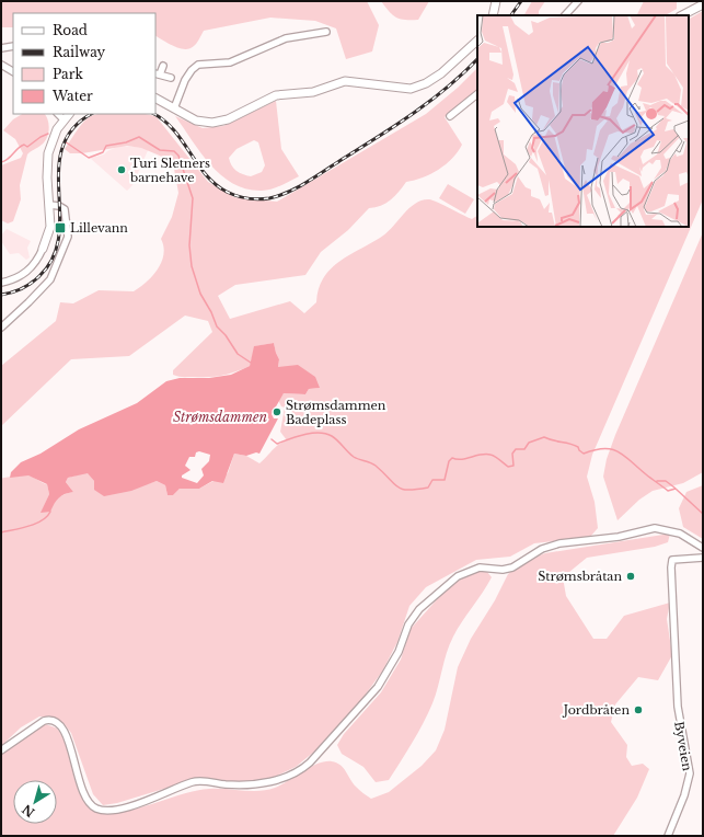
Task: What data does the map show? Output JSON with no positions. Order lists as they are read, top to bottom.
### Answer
{
  "streets": {
    "street": ["Byveien"]
  },
  "water": ["Strømsdammen"],
  "places": {
    "other": [
      "Turi Sletners barnehave",
      "Strømsdammen Badeplass",
      "Strømsbråtan",
      "Jordbråten"
    ],
    "transit": ["Lillevann"]
  },
  "legend": [
    "Road",
    "Railway",
    "Park",
    "Water"
  ],
  "north": "bottom left"
}
